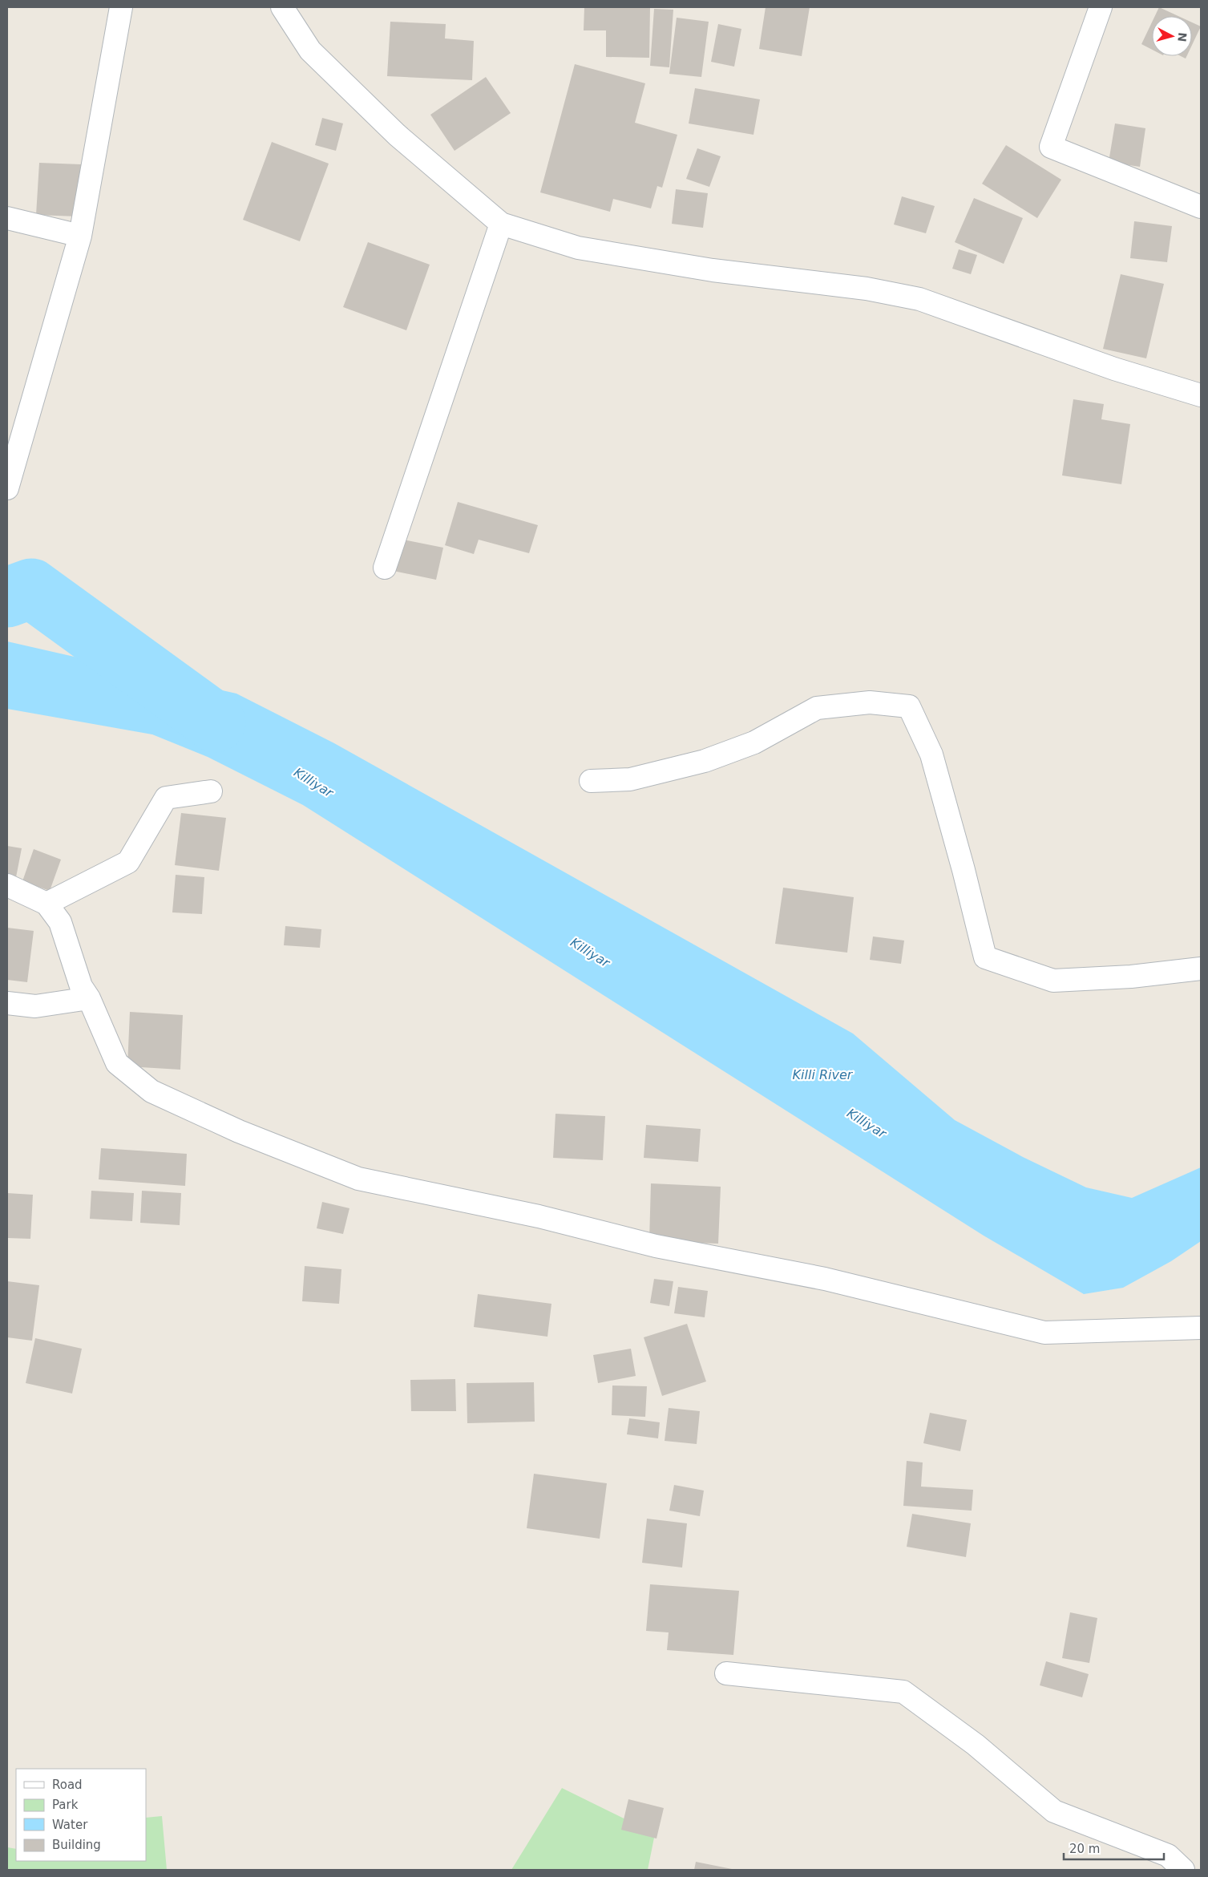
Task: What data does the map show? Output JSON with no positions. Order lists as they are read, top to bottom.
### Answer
{
  "water": ["Killiyar", "Killi River"],
  "legend": [
    "Road",
    "Park",
    "Water",
    "Building"
  ],
  "scale_bar": "20 m",
  "north": "right"
}
